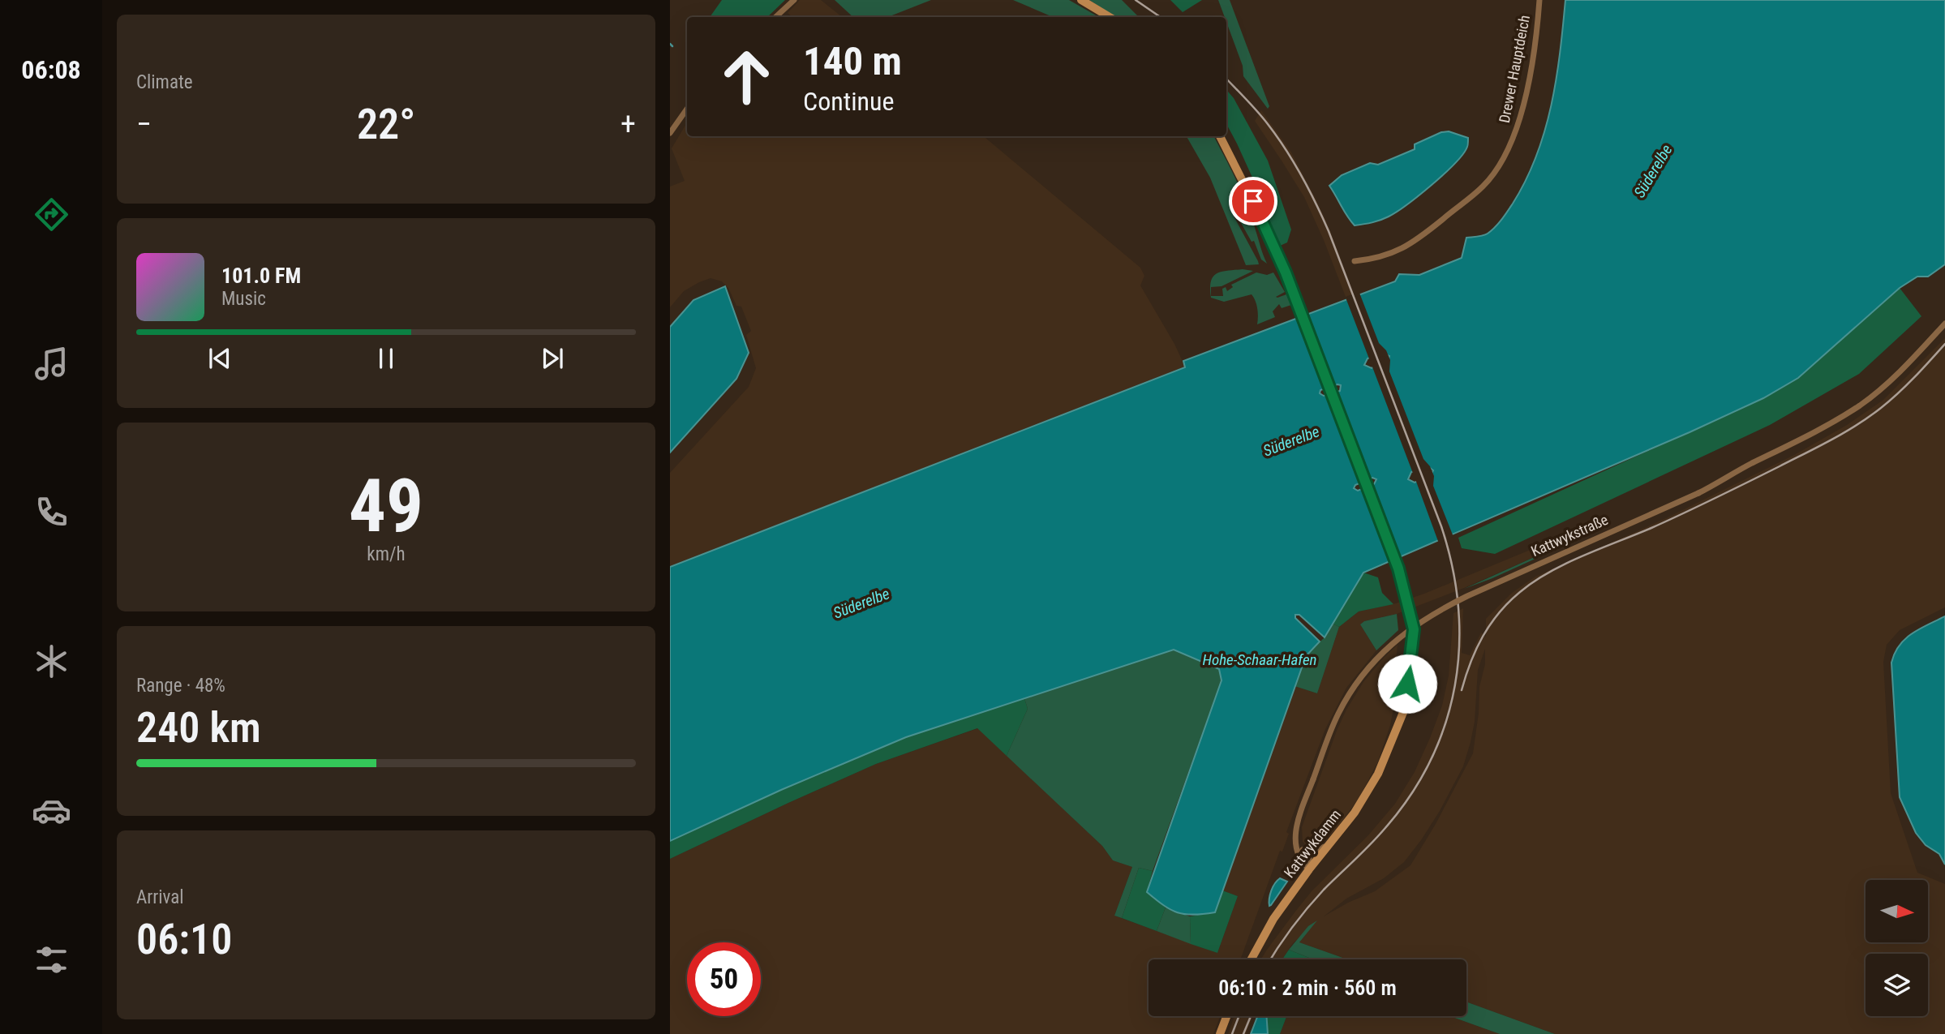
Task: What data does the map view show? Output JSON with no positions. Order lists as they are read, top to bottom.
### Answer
{
  "streets": {
    "main road": ["Kattwykdamm"],
    "street": ["Drewer Hauptdeich", "Kattwykstraße"]
  },
  "water": ["Süderelbe", "Hohe-Schaar-Hafen"],
  "north": "right",
  "page": {
    "tabs": "06:08",
    "tile": [
      "Climate",
      ["49", "km/h"],
      ["Range · 48%", "240 km"],
      ["Arrival", "06:10"]
    ],
    "turn": ["140 m", "Continue"],
    "heat": ["−", "22°", "+"],
    "song": ["101.0 FM", "Music"],
    "limit": "50",
    "trip": "06:10 · 2 min · 560 m"
  }
}
